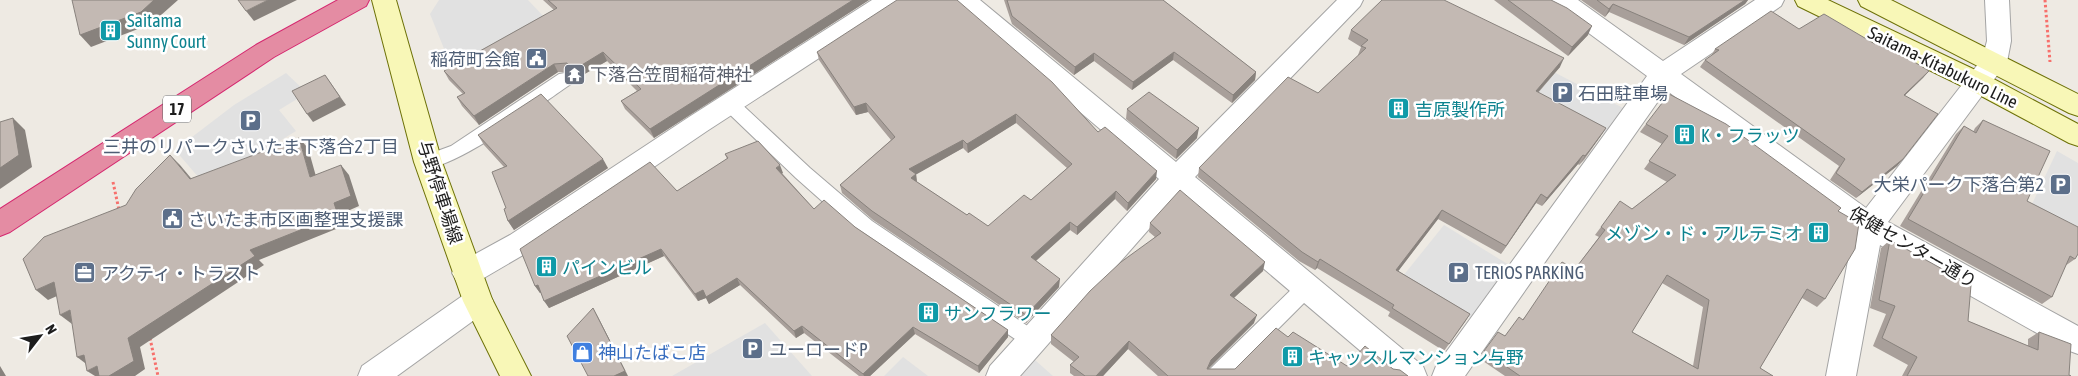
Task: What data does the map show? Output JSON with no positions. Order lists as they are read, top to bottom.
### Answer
{
  "streets": {
    "highway": ["17"],
    "main road": ["Saitama-Kitabukuro Line", "与野停車場線"],
    "street": ["保健センター通り"]
  },
  "places": {
    "building": [
      "Saitama Sunny Court",
      "吉原製作所",
      "K・フラッツ",
      "メゾン・ド・アルテミオ",
      "パインビル",
      "サンフラワー",
      "キャッスルマンション与野"
    ],
    "public building": ["稲荷町会館", "さいたま市区画整理支援課"],
    "temple": ["下落合笠間稲荷神社"],
    "parking": [
      "石田駐車場",
      "三井のリパークさいたま下落合2丁目",
      "大栄パーク下落合第2",
      "TERIOS PARKING",
      "ユーロードP"
    ],
    "office": ["アクティ・トラスト"],
    "shop": ["神山たばこ店"]
  },
  "north": "top right"
}
